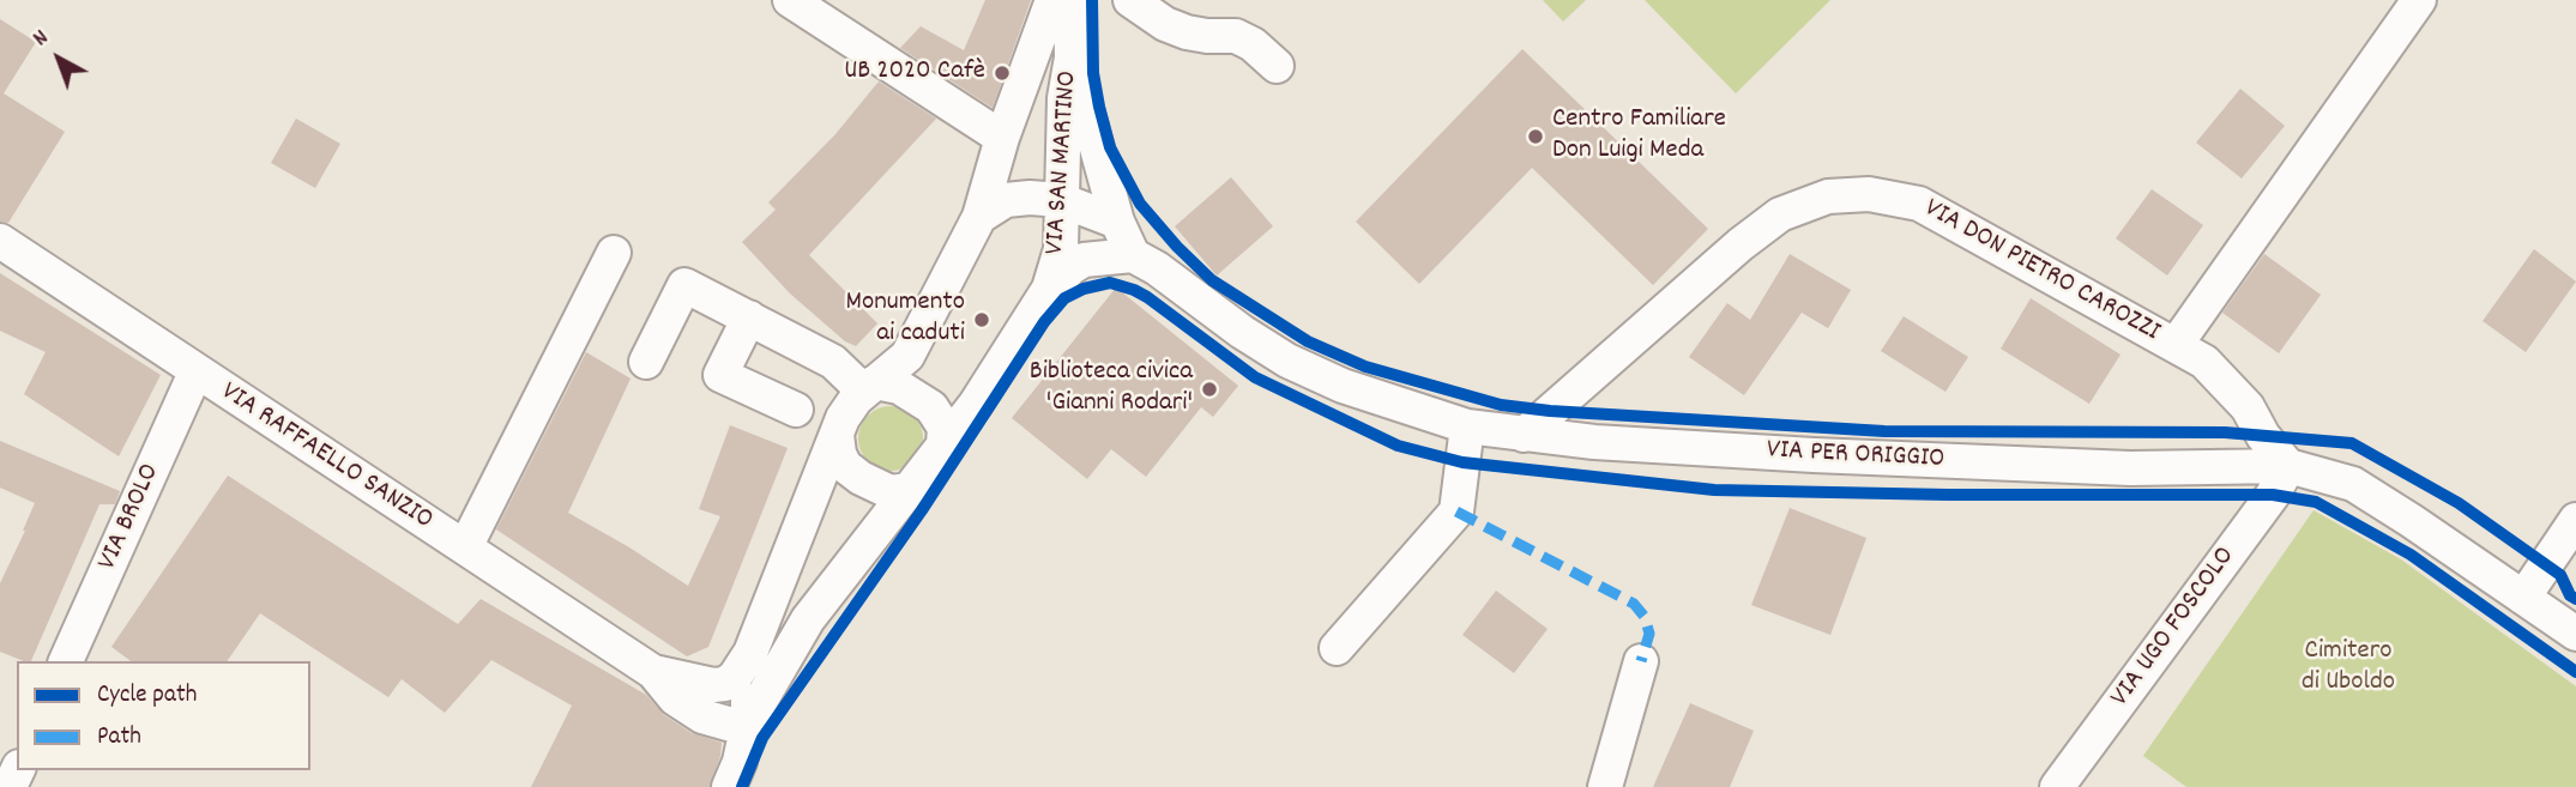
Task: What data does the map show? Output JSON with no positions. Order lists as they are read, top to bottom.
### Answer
{
  "streets": {
    "street": [
      "VIA SAN MARTINO",
      "VIA DON PIETRO CAROZZI",
      "VIA PER ORIGGIO",
      "VIA RAFFAELLO SANZIO",
      "VIA BROLO",
      "VIA UGO FOSCOLO"
    ]
  },
  "crossings": [
    ["VIA SAN MARTINO", "VIA RAFFAELLO SANZIO"],
    ["VIA DON PIETRO CAROZZI", "VIA PER ORIGGIO"],
    ["VIA DON PIETRO CAROZZI", "VIA UGO FOSCOLO"],
    ["VIA PER ORIGGIO", "VIA UGO FOSCOLO"],
    ["VIA RAFFAELLO SANZIO", "VIA BROLO"]
  ],
  "parks": ["Cimitero di Uboldo"],
  "places": [
    "UB 2020 Cafè",
    "Centro Familiare Don Luigi Meda",
    "Monumento ai caduti",
    "Biblioteca civica 'Gianni Rodari'"
  ],
  "legend": ["Cycle path", "Path"],
  "north": "top left"
}
